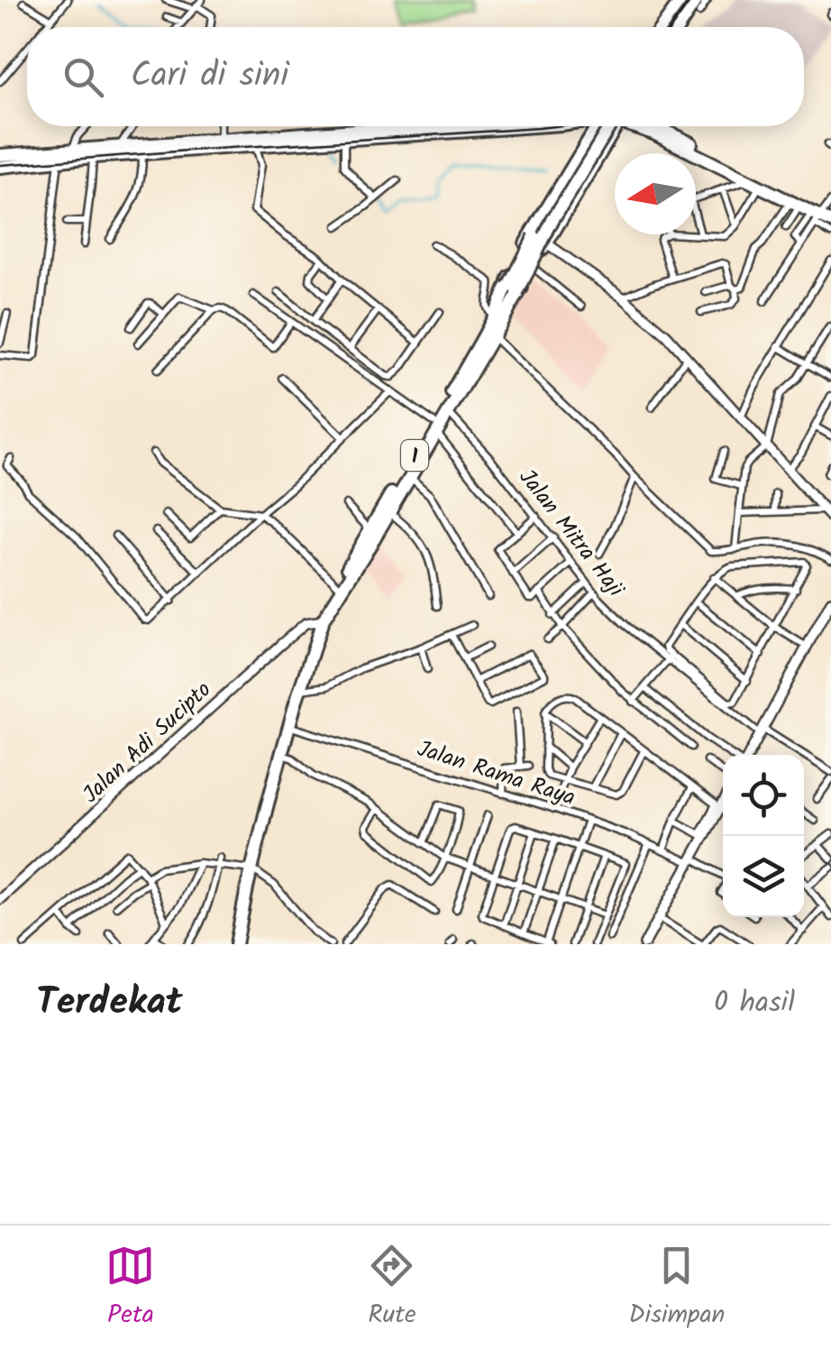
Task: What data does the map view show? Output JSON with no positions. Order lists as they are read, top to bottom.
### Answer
{
  "streets": {
    "highway": ["1"],
    "street": ["Jalan Mitra Haji", "Jalan Adi Sucipto", "Jalan Rama Raya"]
  },
  "crossings": [
    ["1", "Jalan Mitra Haji"],
    ["1", "Jalan Adi Sucipto"],
    ["1", "Jalan Rama Raya"]
  ],
  "north": "left",
  "page": {
    "search": "Cari di sini",
    "heading": ["Terdekat", "0 hasil"],
    "nav": ["Peta", "Rute", "Disimpan"]
  }
}
